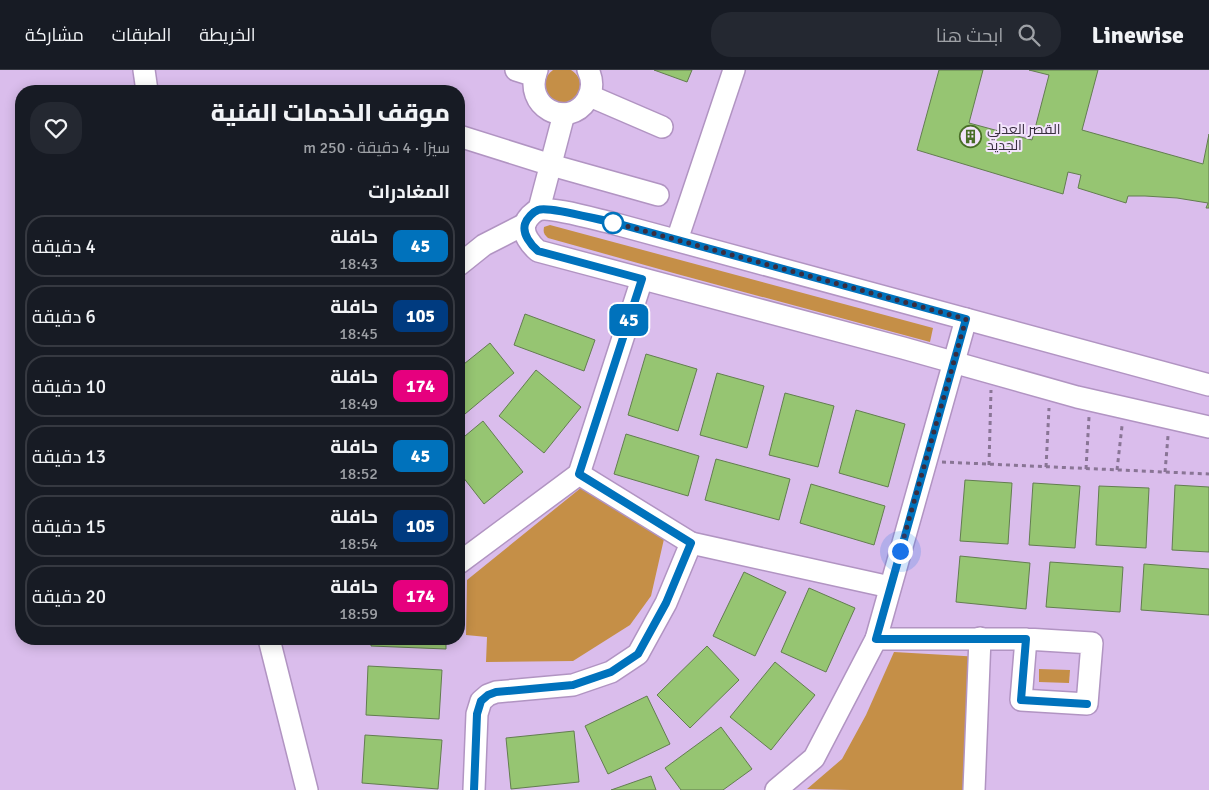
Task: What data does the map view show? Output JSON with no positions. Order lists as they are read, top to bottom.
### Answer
{
  "places": {
    "building": ["القصر العدلي الجديد"]
  },
  "lines": ["bus line 45"],
  "page": {
    "header": "Linewise",
    "search": "ابحث هنا",
    "nav": ["الخريطة", "الطبقات", "مشاركة"],
    "on_map": "45",
    "heading": [
      ["موقف الخدمات الفنية", "سيرًا · 4 دقيقة · 250 m"],
      "المغادرات"
    ],
    "list": [
      {
        "mark": "45",
        "name": "حافلة",
        "note": "18:43",
        "value": "4 دقيقة"
      },
      {
        "mark": "105",
        "name": "حافلة",
        "note": "18:45",
        "value": "6 دقيقة"
      },
      {
        "mark": "174",
        "name": "حافلة",
        "note": "18:49",
        "value": "10 دقيقة"
      },
      {
        "mark": "45",
        "name": "حافلة",
        "note": "18:52",
        "value": "13 دقيقة"
      },
      {
        "mark": "105",
        "name": "حافلة",
        "note": "18:54",
        "value": "15 دقيقة"
      },
      {
        "mark": "174",
        "name": "حافلة",
        "note": "18:59",
        "value": "20 دقيقة"
      }
    ]
  }
}
